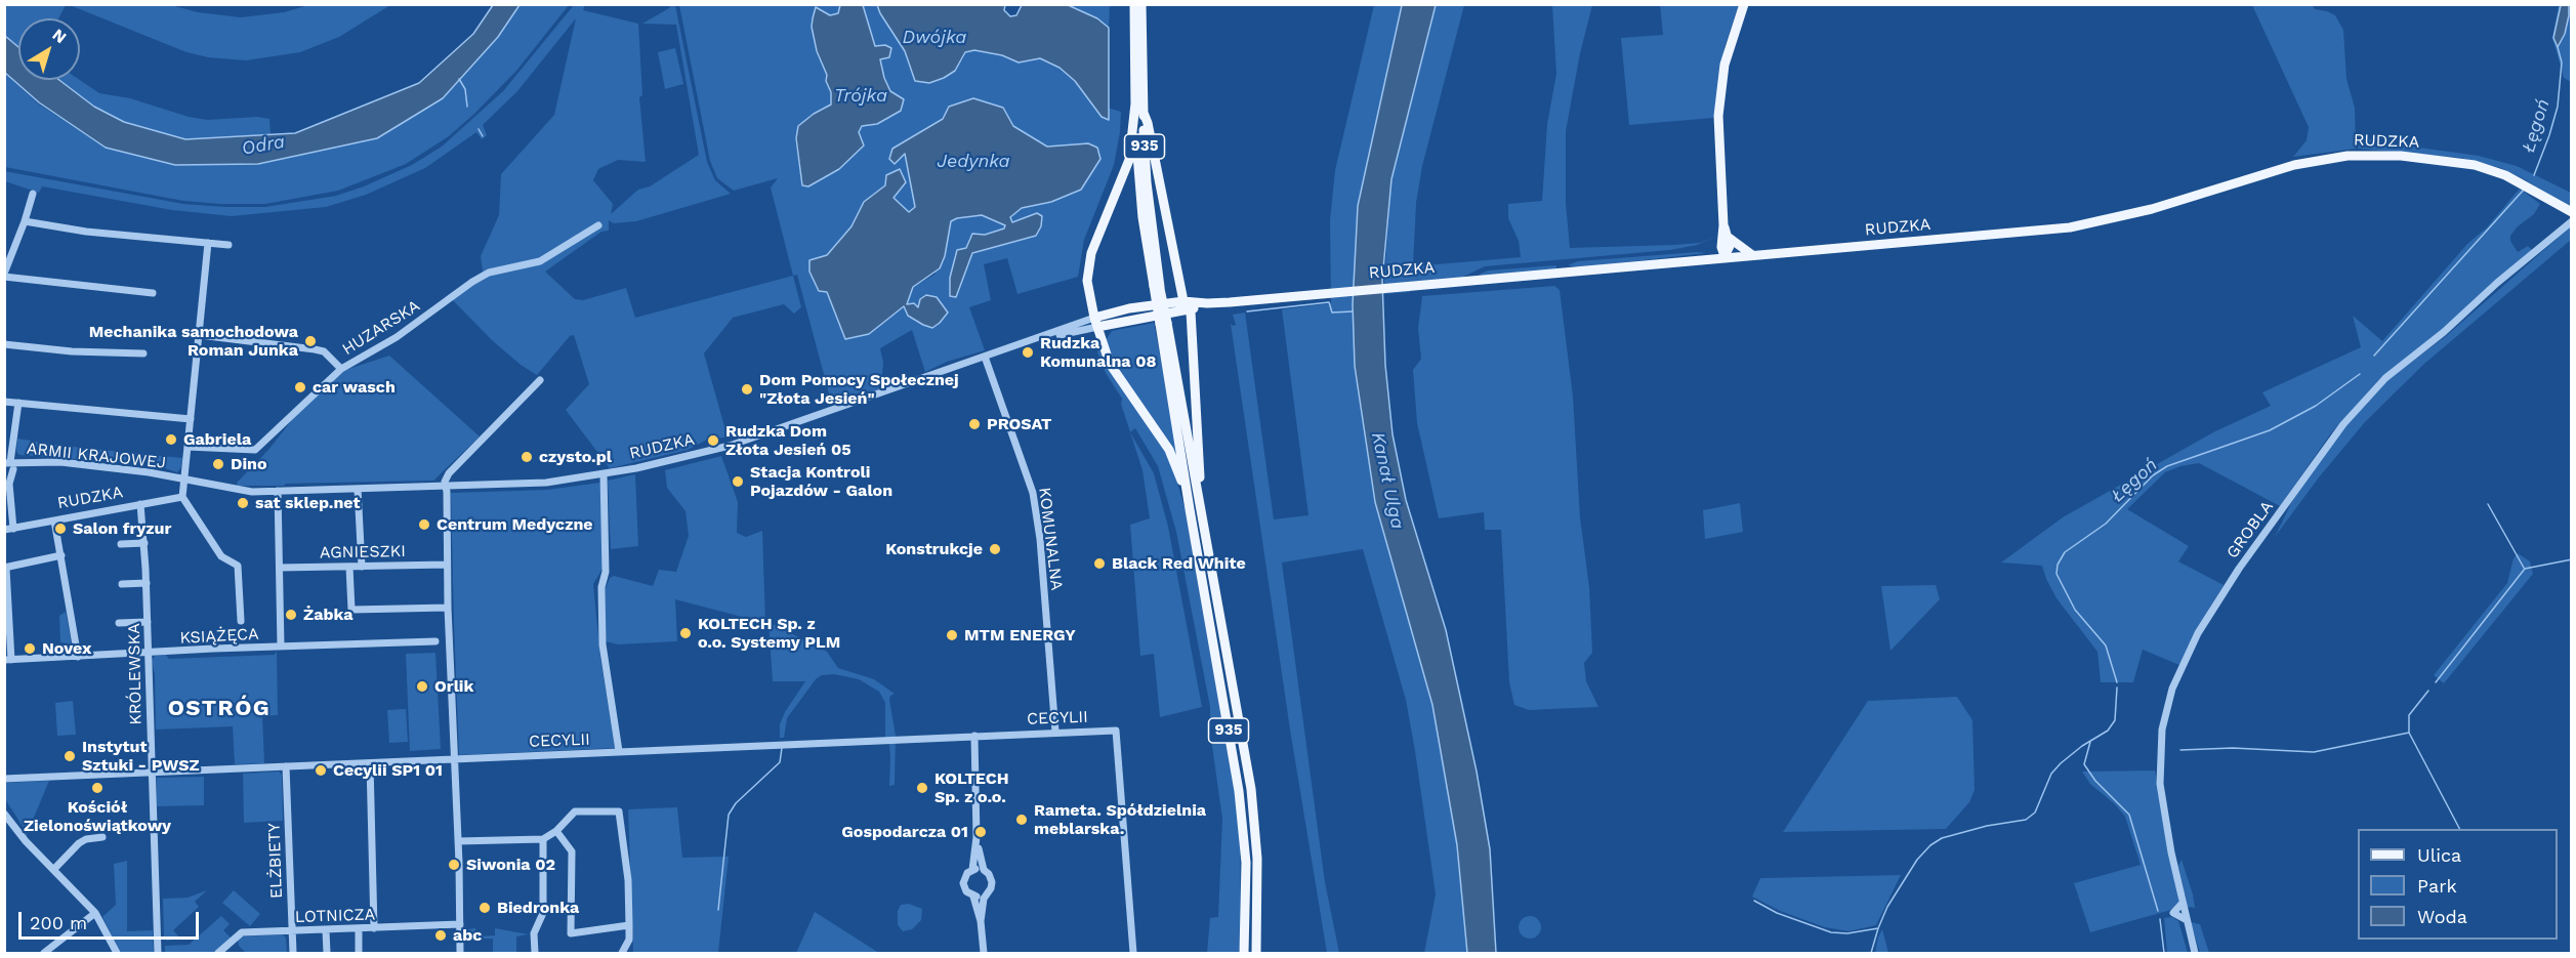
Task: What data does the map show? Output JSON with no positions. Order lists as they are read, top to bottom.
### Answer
{
  "streets": {
    "main road": ["RUDZKA", "935"],
    "street": [
      "HUZARSKA",
      "ARMII KRAJOWEJ",
      "GROBLA",
      "KOMUNALNA",
      "AGNIESZKI",
      "KSIĄŻĘCA",
      "KRÓLEWSKA",
      "CECYLII",
      "ELŻBIETY",
      "LOTNICZA"
    ]
  },
  "crossings": [
    ["RUDZKA", "ARMII KRAJOWEJ"],
    ["RUDZKA", "KOMUNALNA"],
    ["RUDZKA", "KRÓLEWSKA"],
    ["KOMUNALNA", "CECYLII"],
    ["KSIĄŻĘCA", "KRÓLEWSKA"],
    ["KRÓLEWSKA", "CECYLII"],
    ["CECYLII", "ELŻBIETY"],
    ["ELŻBIETY", "LOTNICZA"]
  ],
  "districts": ["OSTRÓG"],
  "water": [
    "Dwójka",
    "Trójka",
    "Łęgoń",
    "Odra",
    "Jedynka",
    "Kanał Ulga"
  ],
  "places": [
    "Mechanika samochodowa Roman Junka",
    "Rudzka Komunalna 08",
    "car wasch",
    "Dom Pomocy Społecznej \"Złota Jesień\"",
    "PROSAT",
    "Gabriela",
    "Rudzka Dom Złota Jesień 05",
    "czysto.pl",
    "Dino",
    "Stacja Kontroli Pojazdów - Galon",
    "sat sklep.net",
    "Centrum Medyczne",
    "Salon fryzur",
    "Konstrukcje",
    "Black Red White",
    "Żabka",
    "KOLTECH Sp. z o.o. Systemy PLM",
    "MTM ENERGY",
    "Novex",
    "Orlik",
    "Instytut Sztuki - PWSZ",
    "Cecylii SP1 01",
    "Kościół Zielonoświątkowy",
    "KOLTECH Sp. z o.o.",
    "Rameta. Spółdzielnia meblarska.",
    "Gospodarcza 01",
    "Siwonia 02",
    "Biedronka",
    "abc"
  ],
  "legend": ["Ulica", "Park", "Woda"],
  "scale_bar": "200 m",
  "north": "top right"
}
